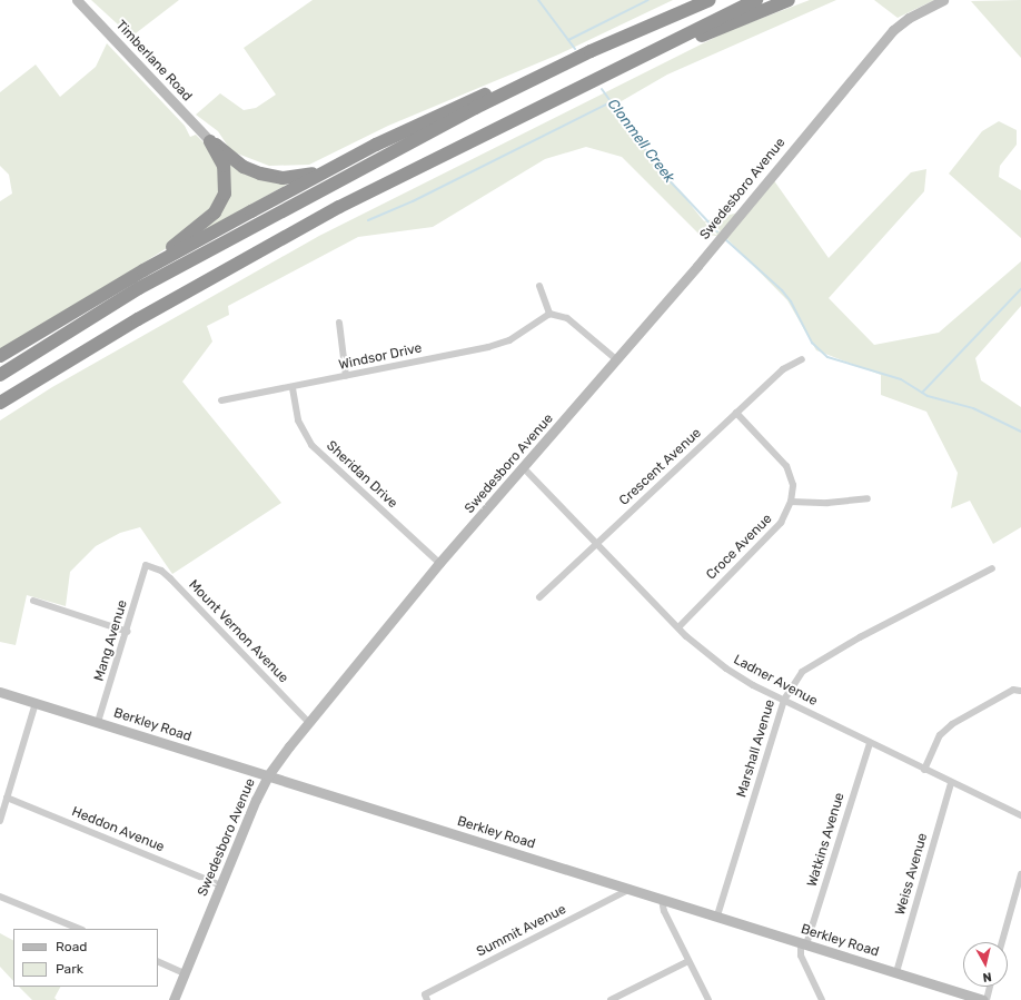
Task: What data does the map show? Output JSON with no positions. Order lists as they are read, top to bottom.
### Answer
{
  "streets": {
    "street": [
      "Timberlane Road",
      "Swedesboro Avenue",
      "Windsor Drive",
      "Crescent Avenue",
      "Sheridan Drive",
      "Croce Avenue",
      "Mount Vernon Avenue",
      "Mang Avenue",
      "Ladner Avenue",
      "Berkley Road",
      "Marshall Avenue",
      "Heddon Avenue",
      "Watkins Avenue",
      "Weiss Avenue",
      "Summit Avenue"
    ]
  },
  "crossings": [
    ["Swedesboro Avenue", "Sheridan Drive"],
    ["Swedesboro Avenue", "Mount Vernon Avenue"],
    ["Swedesboro Avenue", "Ladner Avenue"],
    ["Swedesboro Avenue", "Berkley Road"],
    ["Swedesboro Avenue", "Heddon Avenue"],
    ["Windsor Drive", "Sheridan Drive"],
    ["Crescent Avenue", "Croce Avenue"],
    ["Crescent Avenue", "Ladner Avenue"],
    ["Croce Avenue", "Ladner Avenue"],
    ["Mount Vernon Avenue", "Mang Avenue"],
    ["Mang Avenue", "Berkley Road"],
    ["Ladner Avenue", "Marshall Avenue"],
    ["Ladner Avenue", "Watkins Avenue"],
    ["Ladner Avenue", "Weiss Avenue"],
    ["Berkley Road", "Marshall Avenue"],
    ["Berkley Road", "Watkins Avenue"],
    ["Berkley Road", "Weiss Avenue"],
    ["Berkley Road", "Summit Avenue"]
  ],
  "water": ["Clonmell Creek"],
  "legend": ["Road", "Park"],
  "north": "bottom"
}
